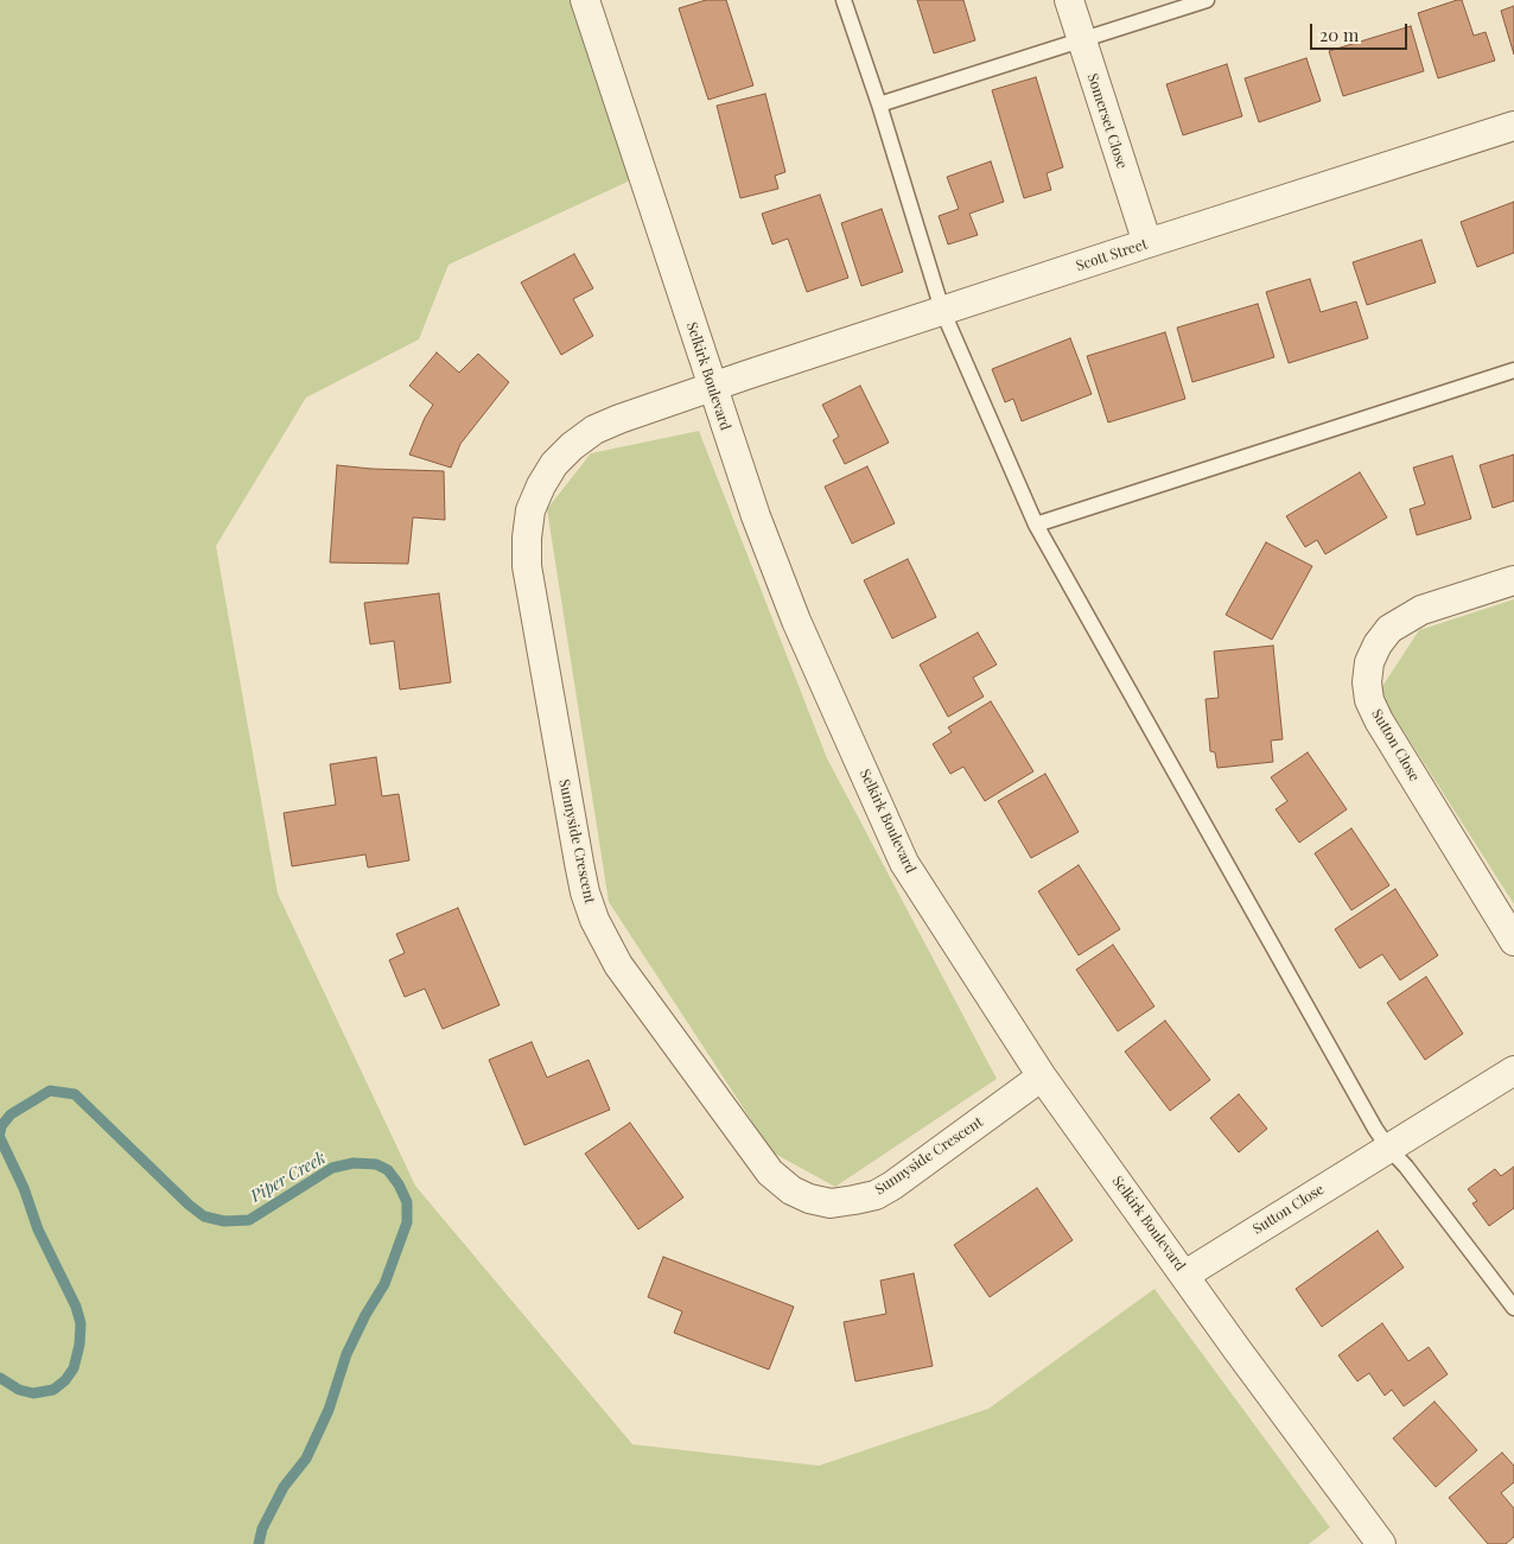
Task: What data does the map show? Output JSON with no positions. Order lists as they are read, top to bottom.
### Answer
{
  "streets": {
    "street": [
      "Somerset Close",
      "Scott Street",
      "Selkirk Boulevard",
      "Sutton Close",
      "Sunnyside Crescent"
    ]
  },
  "crossings": [
    ["Somerset Close", "Scott Street"],
    ["Scott Street", "Selkirk Boulevard"],
    ["Scott Street", "Sunnyside Crescent"],
    ["Selkirk Boulevard", "Sutton Close"],
    ["Selkirk Boulevard", "Sunnyside Crescent"]
  ],
  "water": ["Piper Creek"],
  "scale_bar": "20 m"
}
